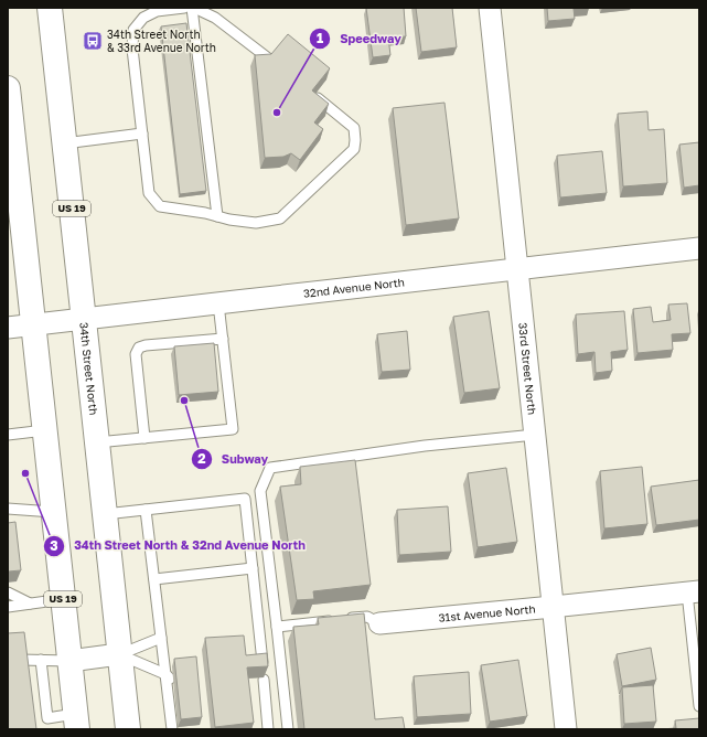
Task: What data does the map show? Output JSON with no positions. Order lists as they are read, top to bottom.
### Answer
{
  "streets": {
    "highway": ["US 19", "34th Street North"],
    "street": ["32nd Avenue North", "33rd Street North", "31st Avenue North"]
  },
  "crossings": [
    ["US 19", "32nd Avenue North"],
    ["32nd Avenue North", "34th Street North"],
    ["32nd Avenue North", "33rd Street North"],
    ["33rd Street North", "31st Avenue North"]
  ],
  "places": {
    "bus stop": ["34th Street North & 33rd Avenue North"],
    "other": ["Speedway", "Subway", "34th Street North & 32nd Avenue North"]
  }
}
